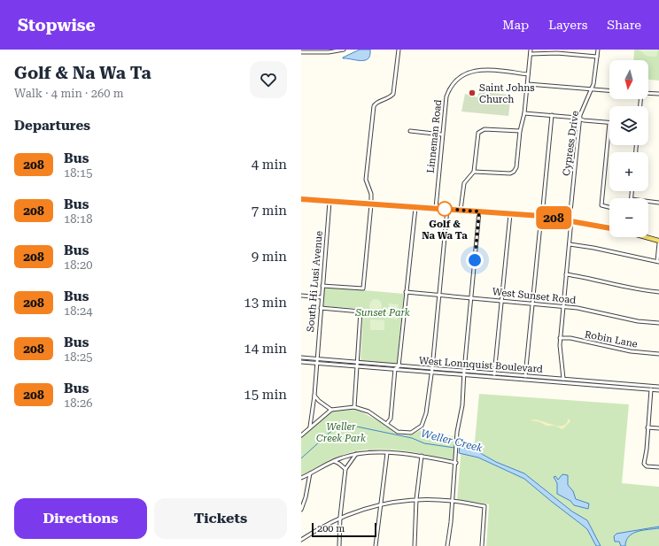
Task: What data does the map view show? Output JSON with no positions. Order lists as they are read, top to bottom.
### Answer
{
  "streets": {
    "street": [
      "Linneman Road",
      "Cypress Drive",
      "South Hi Lusi Avenue",
      "West Sunset Road",
      "Robin Lane",
      "West Lonnquist Boulevard"
    ]
  },
  "crossings": [
    ["Cypress Drive", "West Sunset Road"],
    ["Cypress Drive", "Robin Lane"],
    ["Cypress Drive", "West Lonnquist Boulevard"],
    ["South Hi Lusi Avenue", "West Lonnquist Boulevard"]
  ],
  "water": ["Weller Creek"],
  "parks": ["Sunset Park", "Weller Creek Park"],
  "places": ["Saint Johns Church", "Golf & Na Wa Ta"],
  "lines": ["bus line 208"],
  "scale_bar": "200 m",
  "north": "bottom",
  "page": {
    "header": "Stopwise",
    "nav": ["Map", "Layers", "Share"],
    "heading": [
      ["Golf & Na Wa Ta", "Walk · 4 min · 260 m"],
      "Departures"
    ],
    "on_map": "208",
    "map_buttons": ["+", "−"],
    "list": [
      {
        "mark": "208",
        "name": "Bus",
        "note": "18:15",
        "value": "4 min"
      },
      {
        "mark": "208",
        "name": "Bus",
        "note": "18:18",
        "value": "7 min"
      },
      {
        "mark": "208",
        "name": "Bus",
        "note": "18:20",
        "value": "9 min"
      },
      {
        "mark": "208",
        "name": "Bus",
        "note": "18:24",
        "value": "13 min"
      },
      {
        "mark": "208",
        "name": "Bus",
        "note": "18:25",
        "value": "14 min"
      },
      {
        "mark": "208",
        "name": "Bus",
        "note": "18:26",
        "value": "15 min"
      }
    ],
    "buttons": ["Directions", "Tickets"],
    "scale": "200 m"
  }
}
